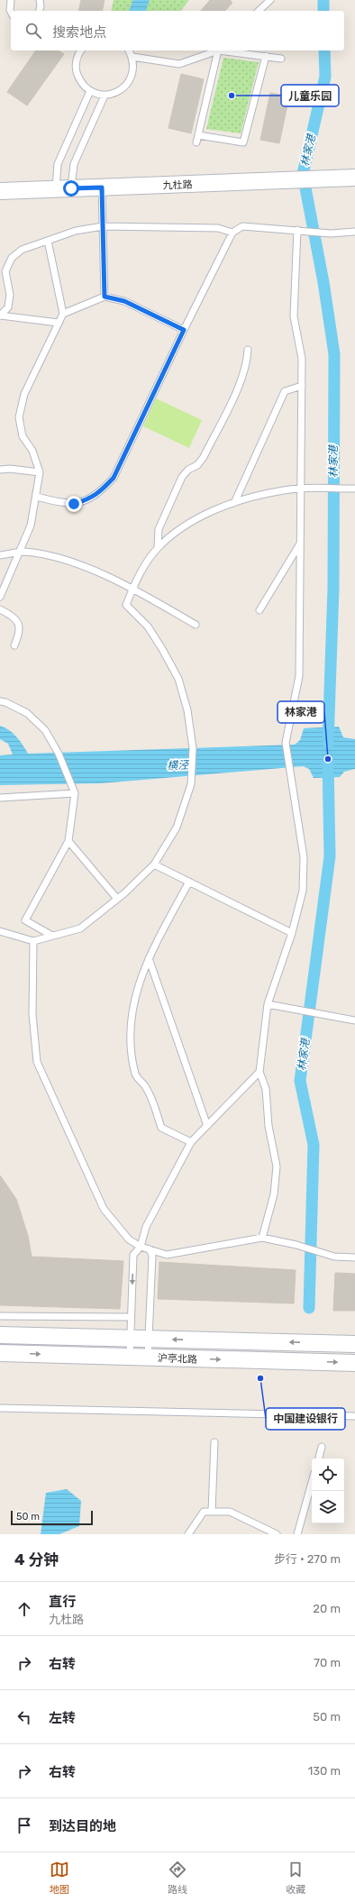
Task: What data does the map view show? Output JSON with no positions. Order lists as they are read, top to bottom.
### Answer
{
  "streets": {
    "street": ["九杜路", "沪亭北路"]
  },
  "water": ["林家港", "横泾"],
  "places": ["儿童乐园", "林家港", "中国建设银行"],
  "scale_bar": "50 m",
  "page": {
    "search": "搜索地点",
    "scale": "50 m",
    "heading": ["4 分钟", "步行 · 270 m"],
    "list": [
      ["直行", "九杜路", "20 m"],
      ["右转", "70 m"],
      ["左转", "50 m"],
      ["右转", "130 m"],
      "到达目的地"
    ],
    "nav": ["地图", "路线", "收藏"]
  }
}
